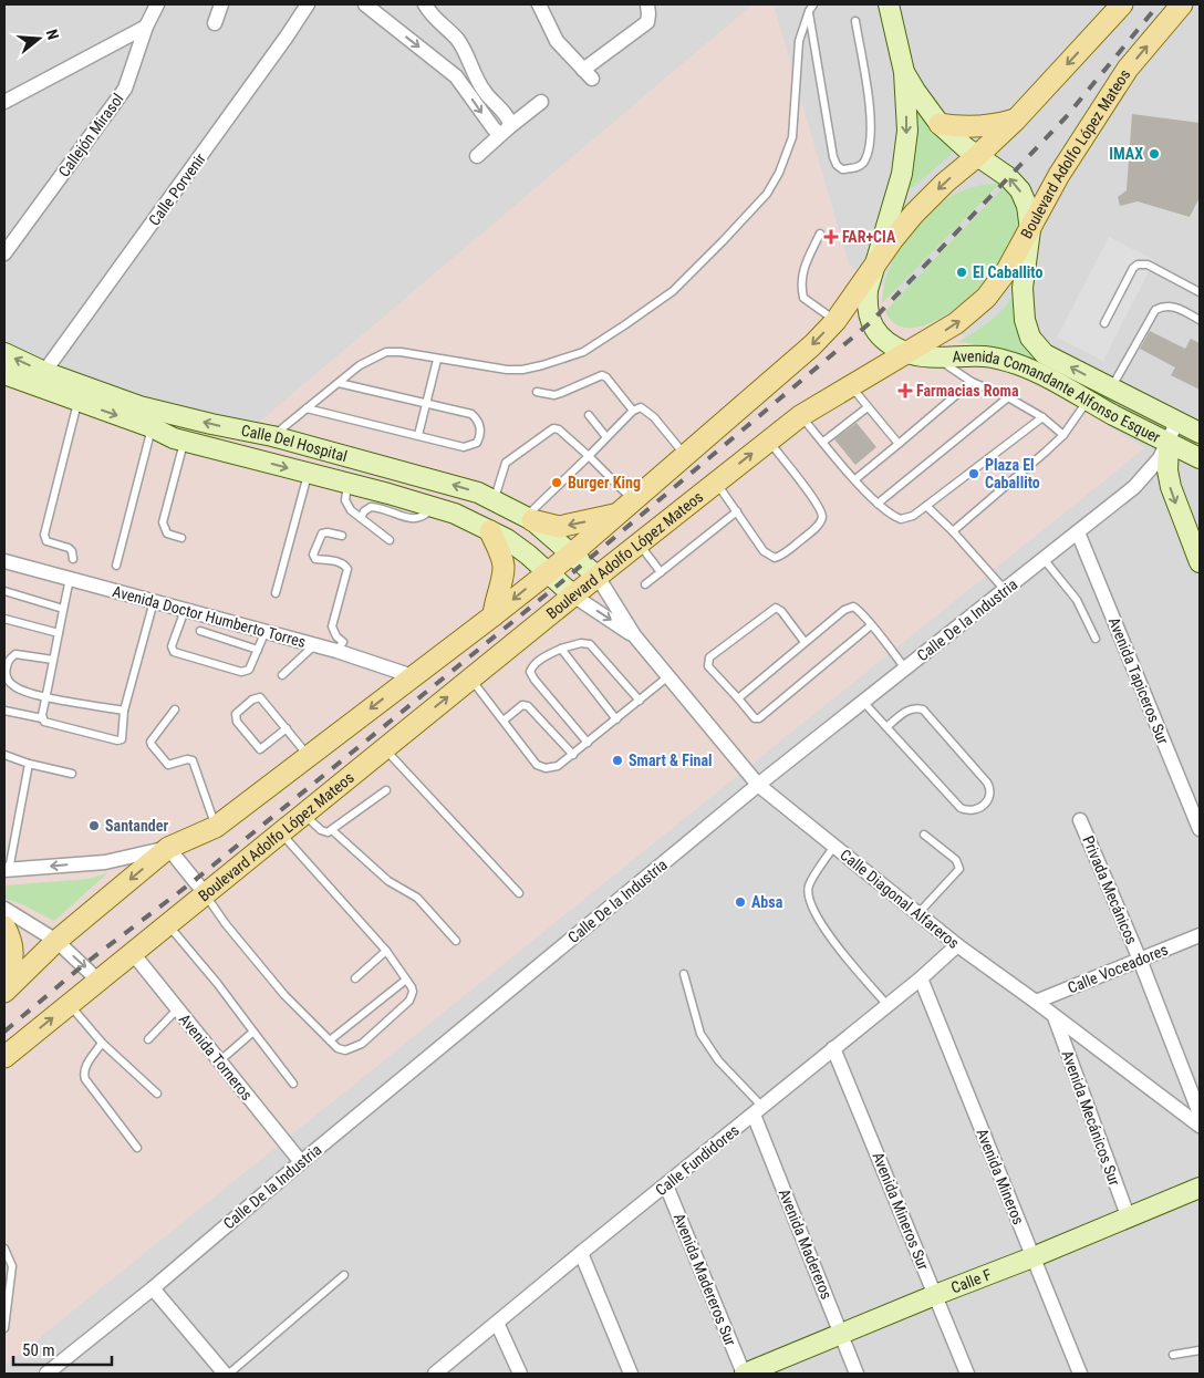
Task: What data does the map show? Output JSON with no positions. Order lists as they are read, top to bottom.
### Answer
{
  "streets": {
    "main road": ["Boulevard Adolfo López Mateos"],
    "street": [
      "Callejón Mirasol",
      "Calle Porvenir",
      "Avenida Comandante Alfonso Esquer",
      "Calle Del Hospital",
      "Avenida Doctor Humberto Torres",
      "Calle De la Industria",
      "Avenida Tapiceros Sur",
      "Privada Mecánicos",
      "Calle Diagonal Alfareros",
      "Calle Voceadores",
      "Avenida Torneros",
      "Avenida Mecánicos Sur",
      "Calle Fundidores",
      "Avenida Mineros",
      "Avenida Mineros Sur",
      "Avenida Madereros",
      "Avenida Madereros Sur",
      "Calle F"
    ]
  },
  "crossings": [
    ["Boulevard Adolfo López Mateos", "Avenida Comandante Alfonso Esquer"],
    ["Boulevard Adolfo López Mateos", "Calle Del Hospital"],
    ["Boulevard Adolfo López Mateos", "Calle Diagonal Alfareros"],
    ["Boulevard Adolfo López Mateos", "Avenida Torneros"],
    ["Calle Porvenir", "Calle Del Hospital"],
    ["Avenida Comandante Alfonso Esquer", "Calle De la Industria"],
    ["Calle Del Hospital", "Calle Diagonal Alfareros"],
    ["Calle De la Industria", "Avenida Tapiceros Sur"],
    ["Calle De la Industria", "Calle Diagonal Alfareros"],
    ["Calle De la Industria", "Avenida Torneros"],
    ["Privada Mecánicos", "Calle Voceadores"],
    ["Calle Diagonal Alfareros", "Calle Voceadores"],
    ["Calle Diagonal Alfareros", "Avenida Mecánicos Sur"],
    ["Calle Diagonal Alfareros", "Calle Fundidores"],
    ["Avenida Mecánicos Sur", "Calle F"],
    ["Calle Fundidores", "Avenida Mineros"],
    ["Calle Fundidores", "Avenida Mineros Sur"],
    ["Calle Fundidores", "Avenida Madereros"],
    ["Calle Fundidores", "Avenida Madereros Sur"],
    ["Avenida Mineros", "Calle F"],
    ["Avenida Mineros Sur", "Calle F"],
    ["Avenida Madereros", "Calle F"],
    ["Avenida Madereros Sur", "Calle F"]
  ],
  "places": {
    "other": [
      "IMAX",
      "El Caballito",
      "Plaza El Caballito",
      "Burger King",
      "Smart & Final",
      "Santander",
      "Absa"
    ],
    "health": ["FAR+CIA", "Farmacias Roma"]
  },
  "scale_bar": "50 m",
  "north": "right"
}
